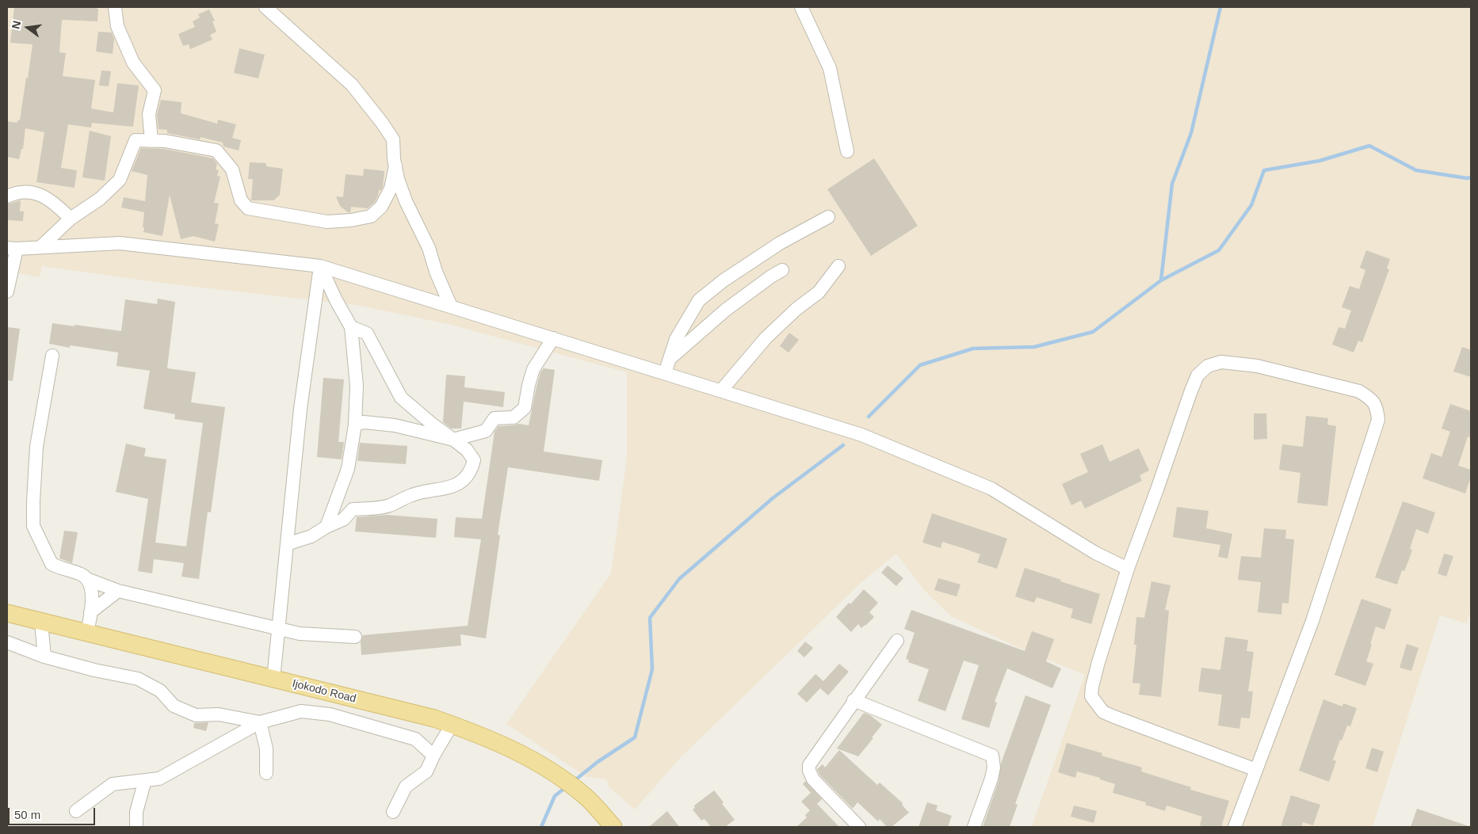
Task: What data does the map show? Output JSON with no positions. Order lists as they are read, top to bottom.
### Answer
{
  "streets": {
    "main road": ["Ijokodo Road"]
  },
  "scale_bar": "50 m",
  "north": "left"
}
